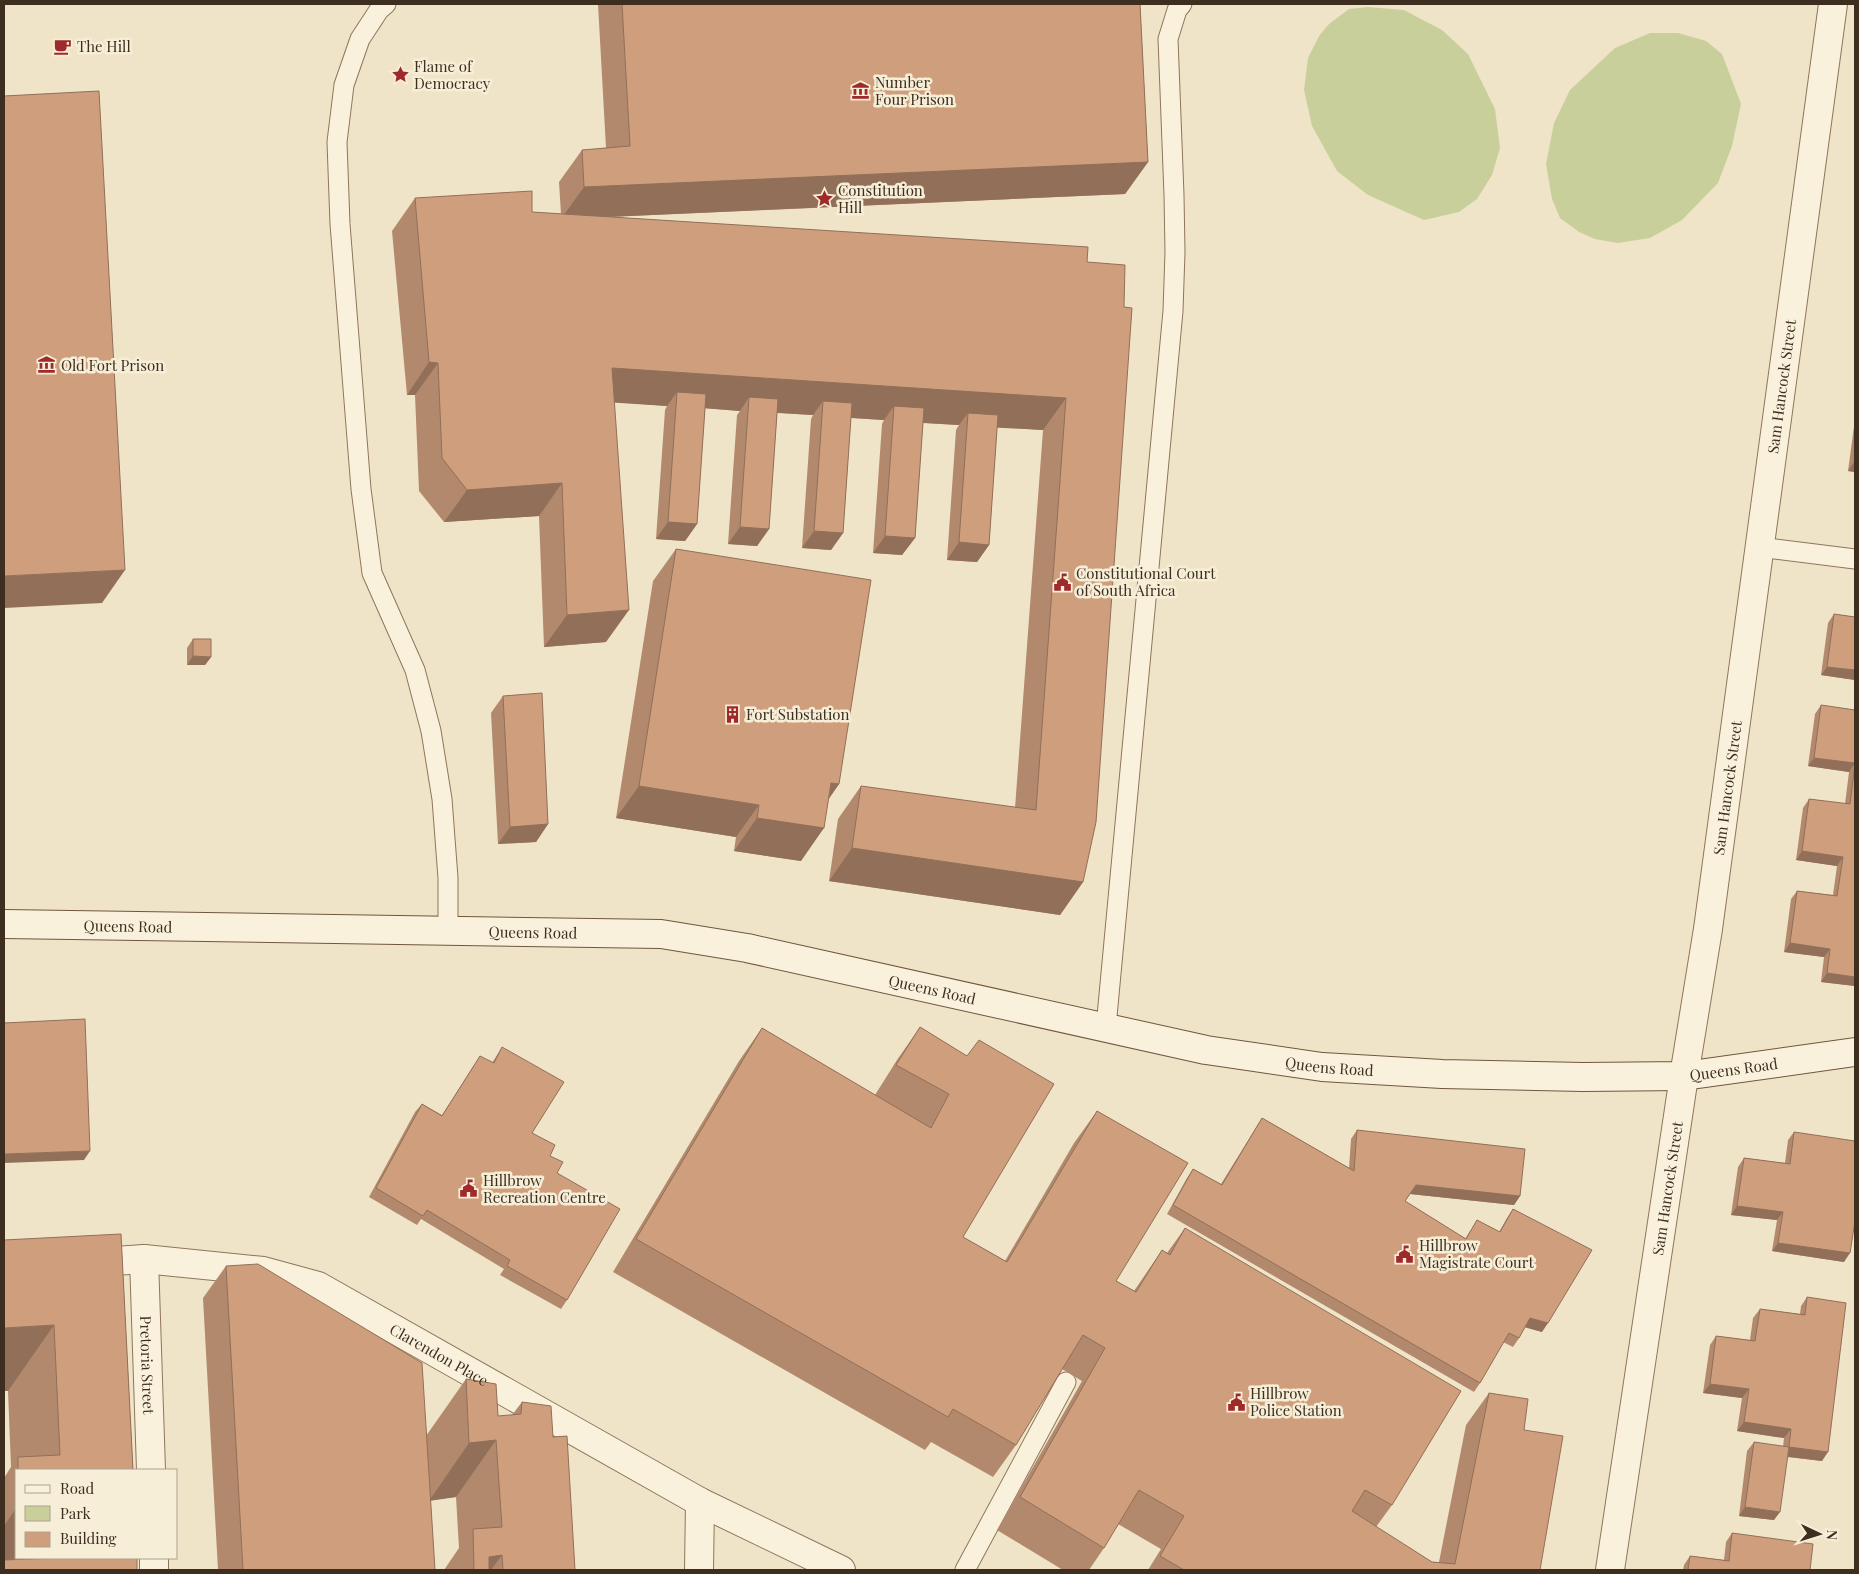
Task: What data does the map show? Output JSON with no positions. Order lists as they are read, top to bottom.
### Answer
{
  "streets": {
    "street": [
      "Sam Hancock Street",
      "Queens Road",
      "Clarendon Place",
      "Pretoria Street"
    ]
  },
  "crossings": [
    ["Sam Hancock Street", "Queens Road"],
    ["Clarendon Place", "Pretoria Street"]
  ],
  "places": {
    "cafe": ["The Hill"],
    "place": ["Flame of Democracy", "Constitution Hill"],
    "museum": ["Number Four Prison", "Old Fort Prison"],
    "public building": [
      "Constitutional Court of South Africa",
      "Hillbrow Recreation Centre",
      "Hillbrow Magistrate Court",
      "Hillbrow Police Station"
    ],
    "building": ["Fort Substation"]
  },
  "legend": ["Road", "Park", "Building"],
  "north": "right"
}
